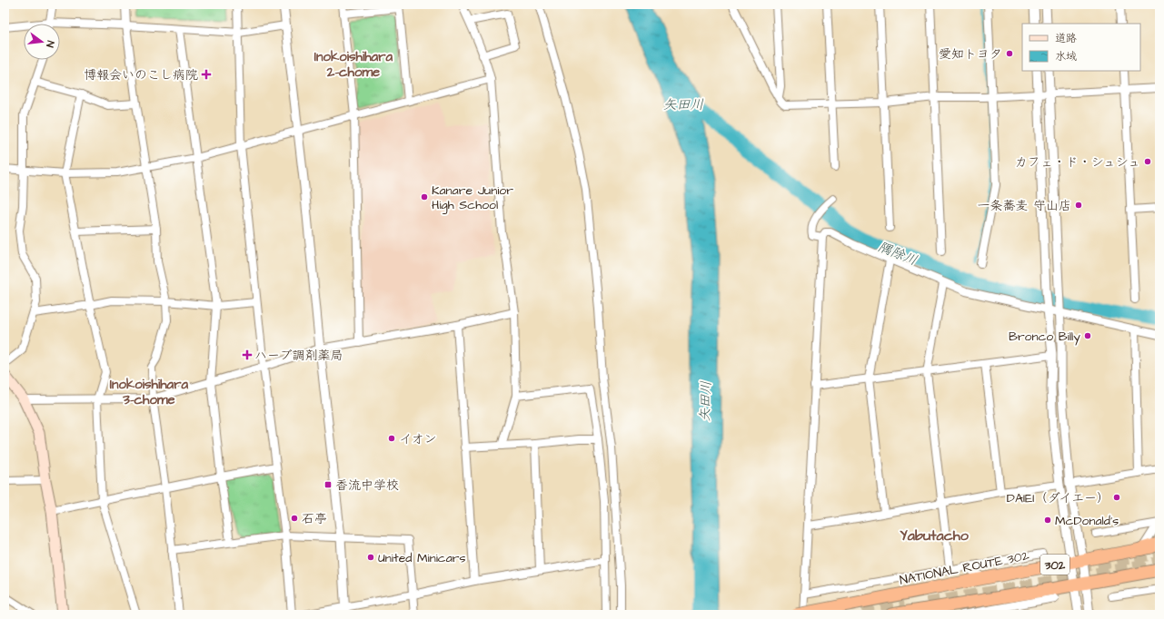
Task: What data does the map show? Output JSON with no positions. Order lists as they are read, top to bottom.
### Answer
{
  "streets": {
    "highway": ["302", "NATIONAL ROUTE 302"]
  },
  "districts": ["Inokoishihara 2-chome", "Inokoishihara 3-chome", "Yabutacho"],
  "water": ["矢田川", "隅除川"],
  "places": {
    "other": [
      "愛知トヨタ",
      "カフェ・ド・シュシュ",
      "Kanare Junior High School",
      "一条蕎麦 守山店",
      "Bronco Billy",
      "イオン",
      "DAIEI（ダイエー）",
      "石亭",
      "McDonald's",
      "United Minicars"
    ],
    "health": ["博報会いのこし病院", "ハーブ調剤薬局"],
    "transit": ["香流中学校"]
  },
  "legend": ["道路", "水域"],
  "north": "right"
}
